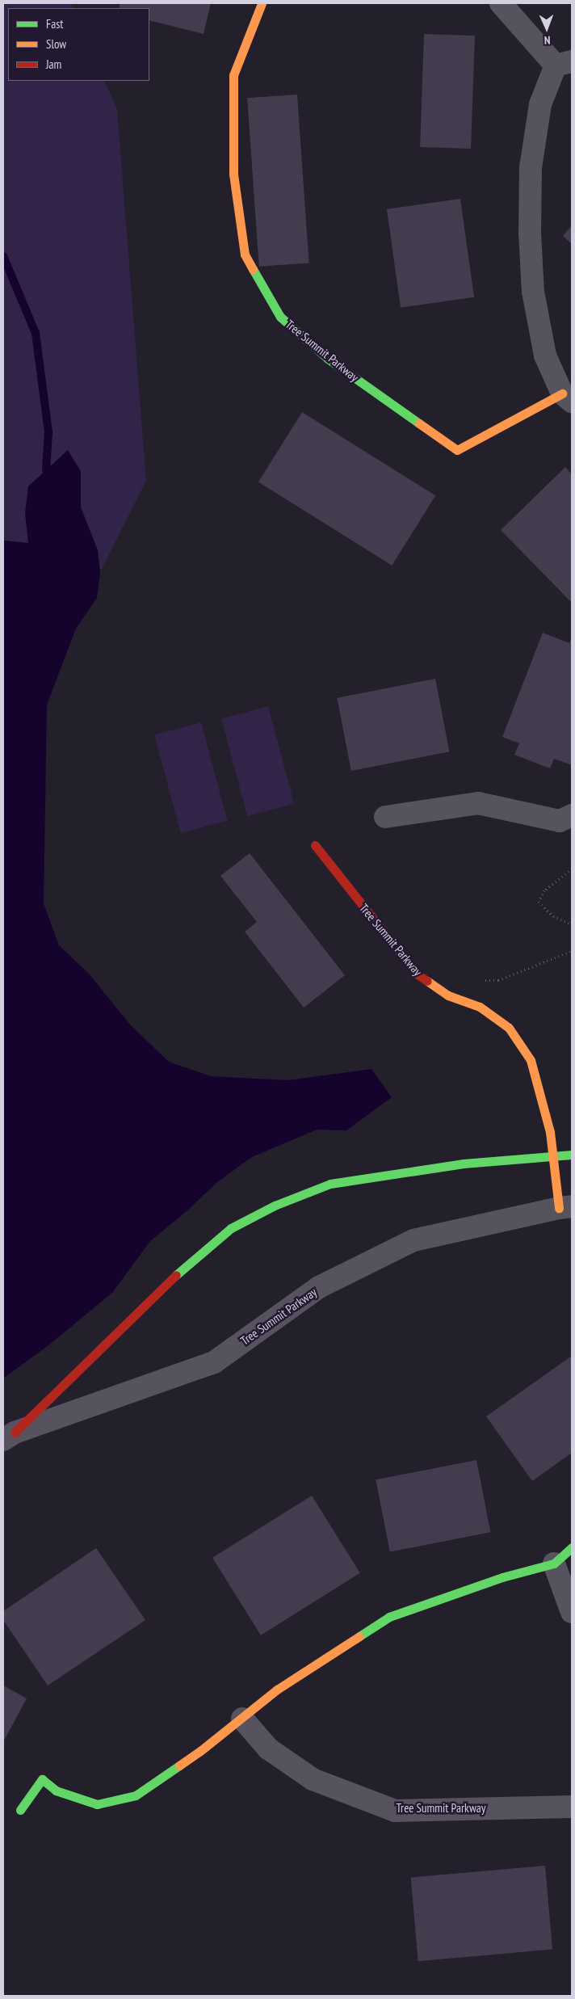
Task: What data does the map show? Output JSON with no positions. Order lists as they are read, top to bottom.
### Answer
{
  "streets": {
    "street": ["Tree Summit Parkway"]
  },
  "legend": ["Fast", "Slow", "Jam"],
  "north": "bottom"
}
